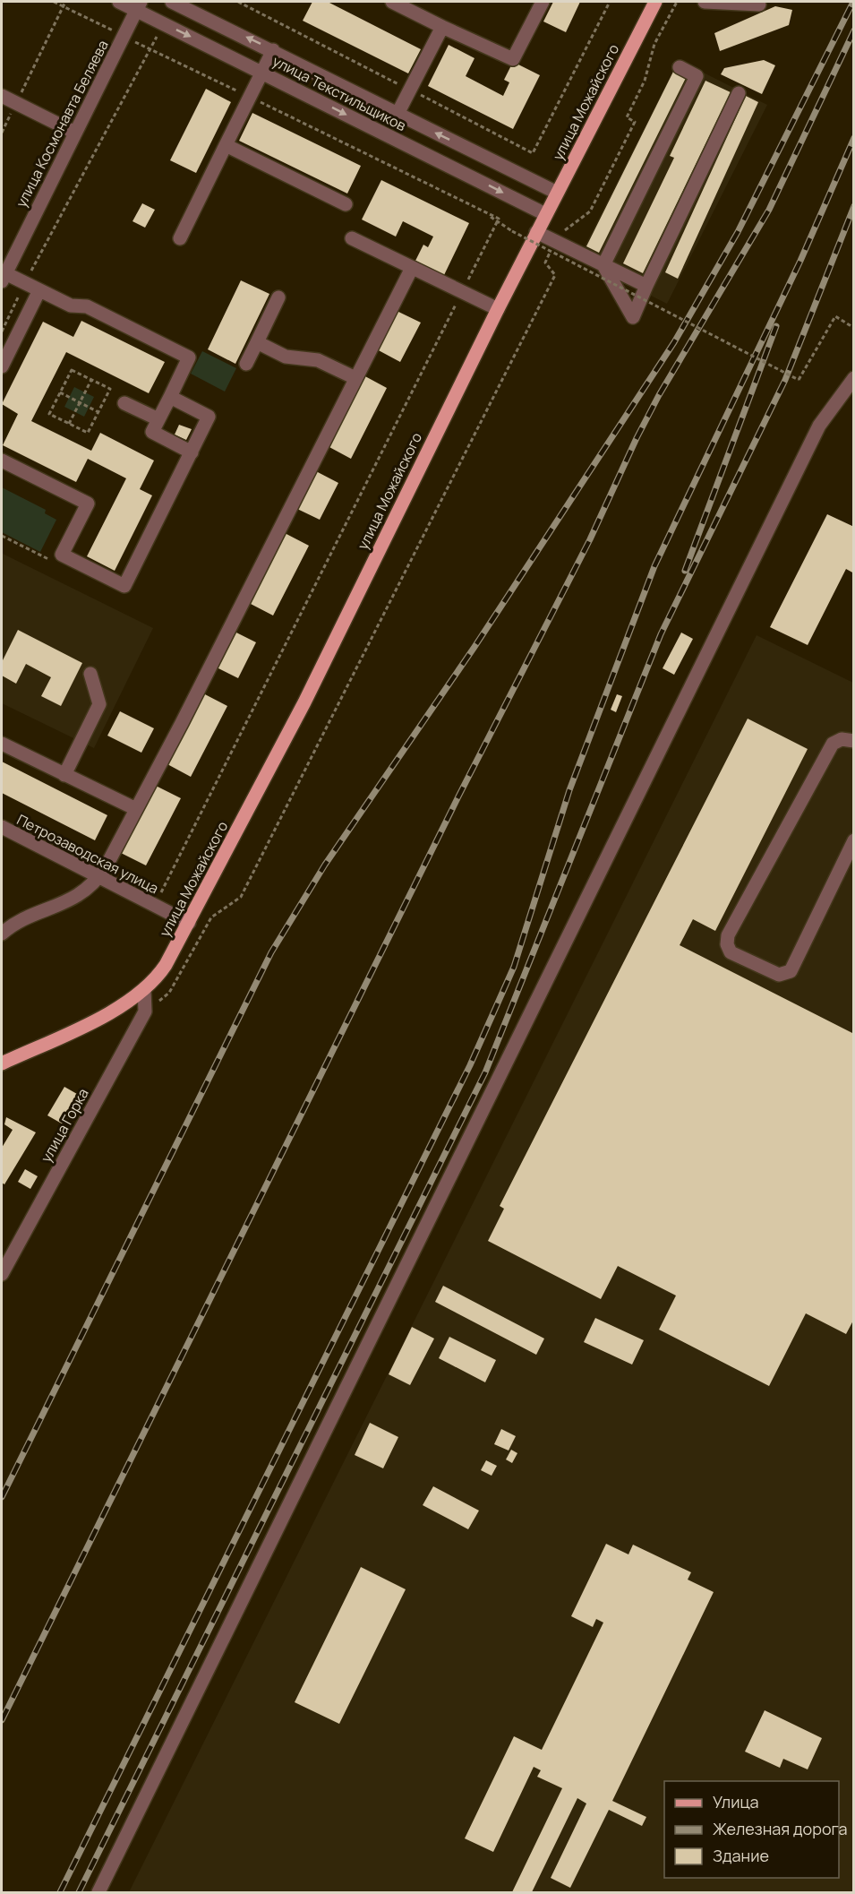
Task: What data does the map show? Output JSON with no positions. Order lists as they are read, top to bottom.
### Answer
{
  "streets": {
    "main road": ["улица Можайского"],
    "street": [
      "улица Текстильщиков",
      "улица Космонавта Беляева",
      "Петрозаводская улица",
      "улица Горка"
    ]
  },
  "crossings": [
    ["улица Текстильщиков", "улица Можайского"],
    ["улица Текстильщиков", "улица Космонавта Беляева"],
    ["улица Можайского", "Петрозаводская улица"]
  ],
  "legend": ["Улица", "Железная дорога", "Здание"]
}
